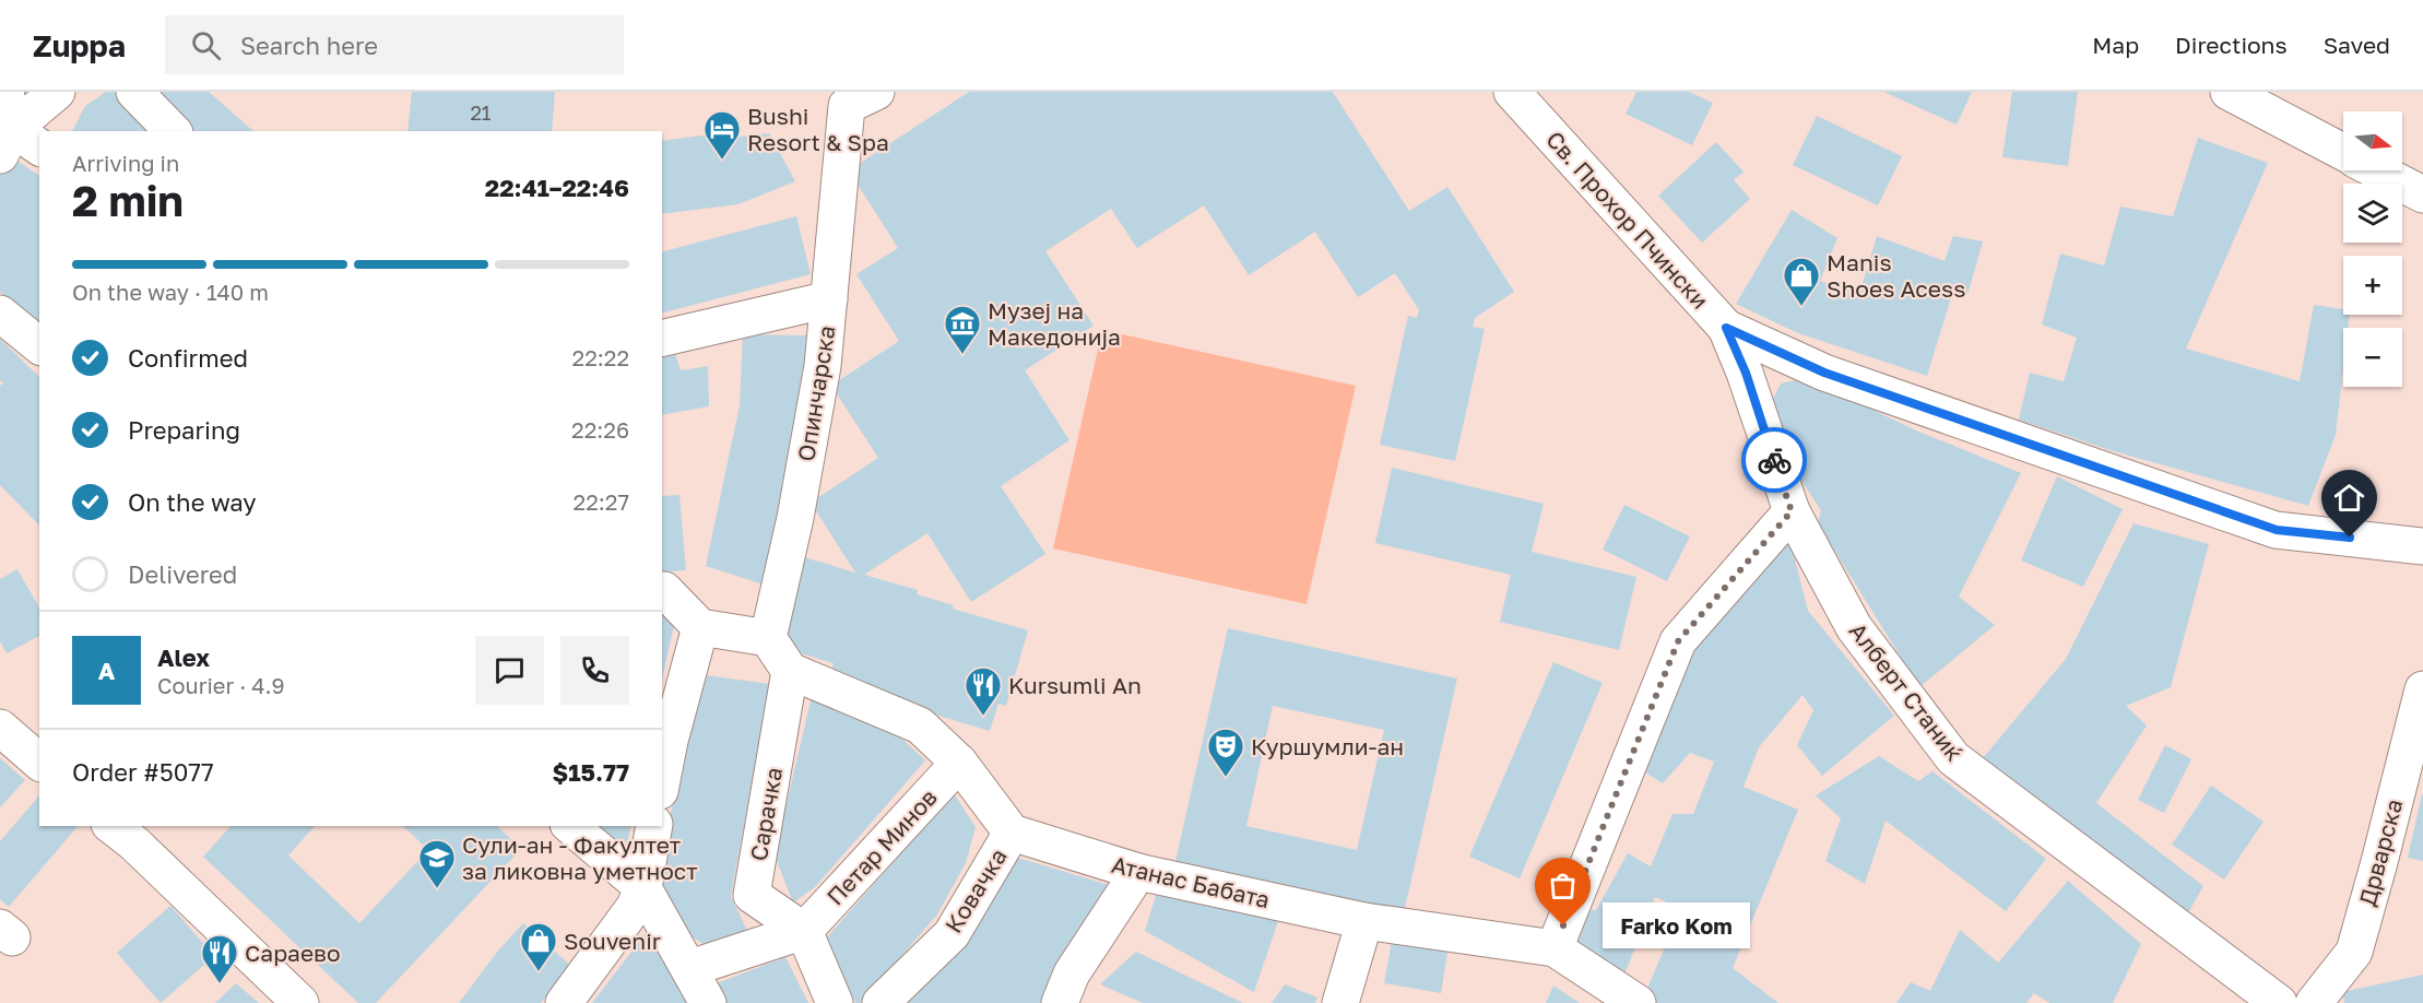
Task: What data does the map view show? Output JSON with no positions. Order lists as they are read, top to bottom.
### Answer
{
  "streets": {
    "street": [
      "Св. Прохор Пчински",
      "Опинчарска",
      "Алберт Станиќ",
      "Сарачка",
      "Петар Минов",
      "Дрварска",
      "Атанас Бабата",
      "Ковачка"
    ]
  },
  "crossings": [
    ["Св. Прохор Пчински", "Алберт Станиќ"],
    ["Сарачка", "Петар Минов"],
    ["Атанас Бабата", "Ковачка"]
  ],
  "places": {
    "hotel": ["Bushi Resort & Spa"],
    "shop": ["Manis Shoes Acess", "Souvenir"],
    "museum": ["Музеј на Македонија"],
    "restaurant": ["Kursumli An", "Сараево"],
    "theatre": ["Куршумли-ан"],
    "school or university": ["Сули-ан - Факултет за ликовна уметност"],
    "other": ["Farko Kom"]
  },
  "house_numbers": ["21"],
  "north": "right",
  "page": {
    "header": "Zuppa",
    "search": "Search here",
    "nav": ["Map", "Directions", "Saved"],
    "map_buttons": ["+", "−"],
    "heading": ["2 min", "Arriving in", "22:41–22:46"],
    "panel": [
      "Alex",
      "Courier · 4.9",
      "Order #5077",
      "$15.77"
    ],
    "bar": "On the way · 140 m",
    "list": [
      ["Confirmed", "22:22"],
      ["Preparing", "22:26"],
      ["On the way", "22:27"],
      "Delivered"
    ],
    "round": "A",
    "bubble": "Farko Kom"
  }
}
